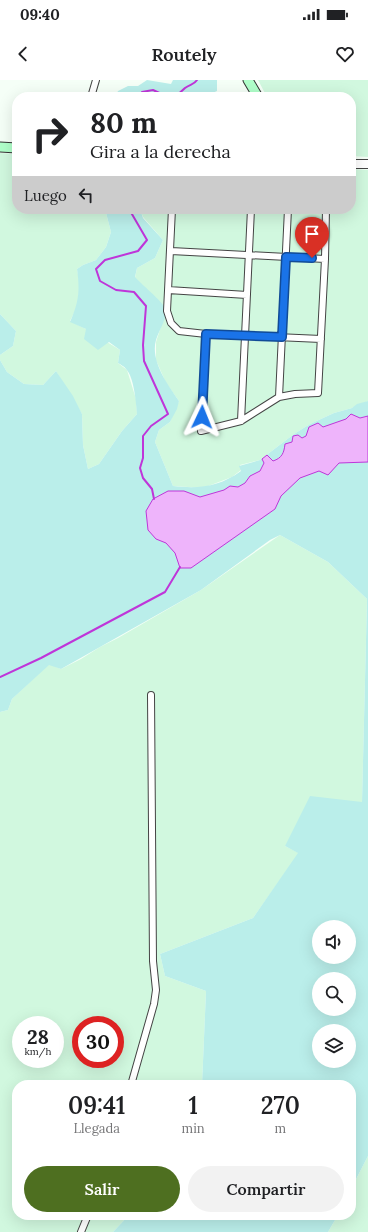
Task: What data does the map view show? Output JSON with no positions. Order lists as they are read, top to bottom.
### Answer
{
  "page": {
    "status": "09:40",
    "header": "Routely",
    "turn": ["80 m", "Gira a la derecha"],
    "then": "Luego",
    "speed": "28 km/h",
    "limit": "30",
    "eta": [
      "09:41",
      "Llegada",
      "1",
      "min",
      "270",
      "m"
    ],
    "buttons": ["Salir", "Compartir"]
  }
}
